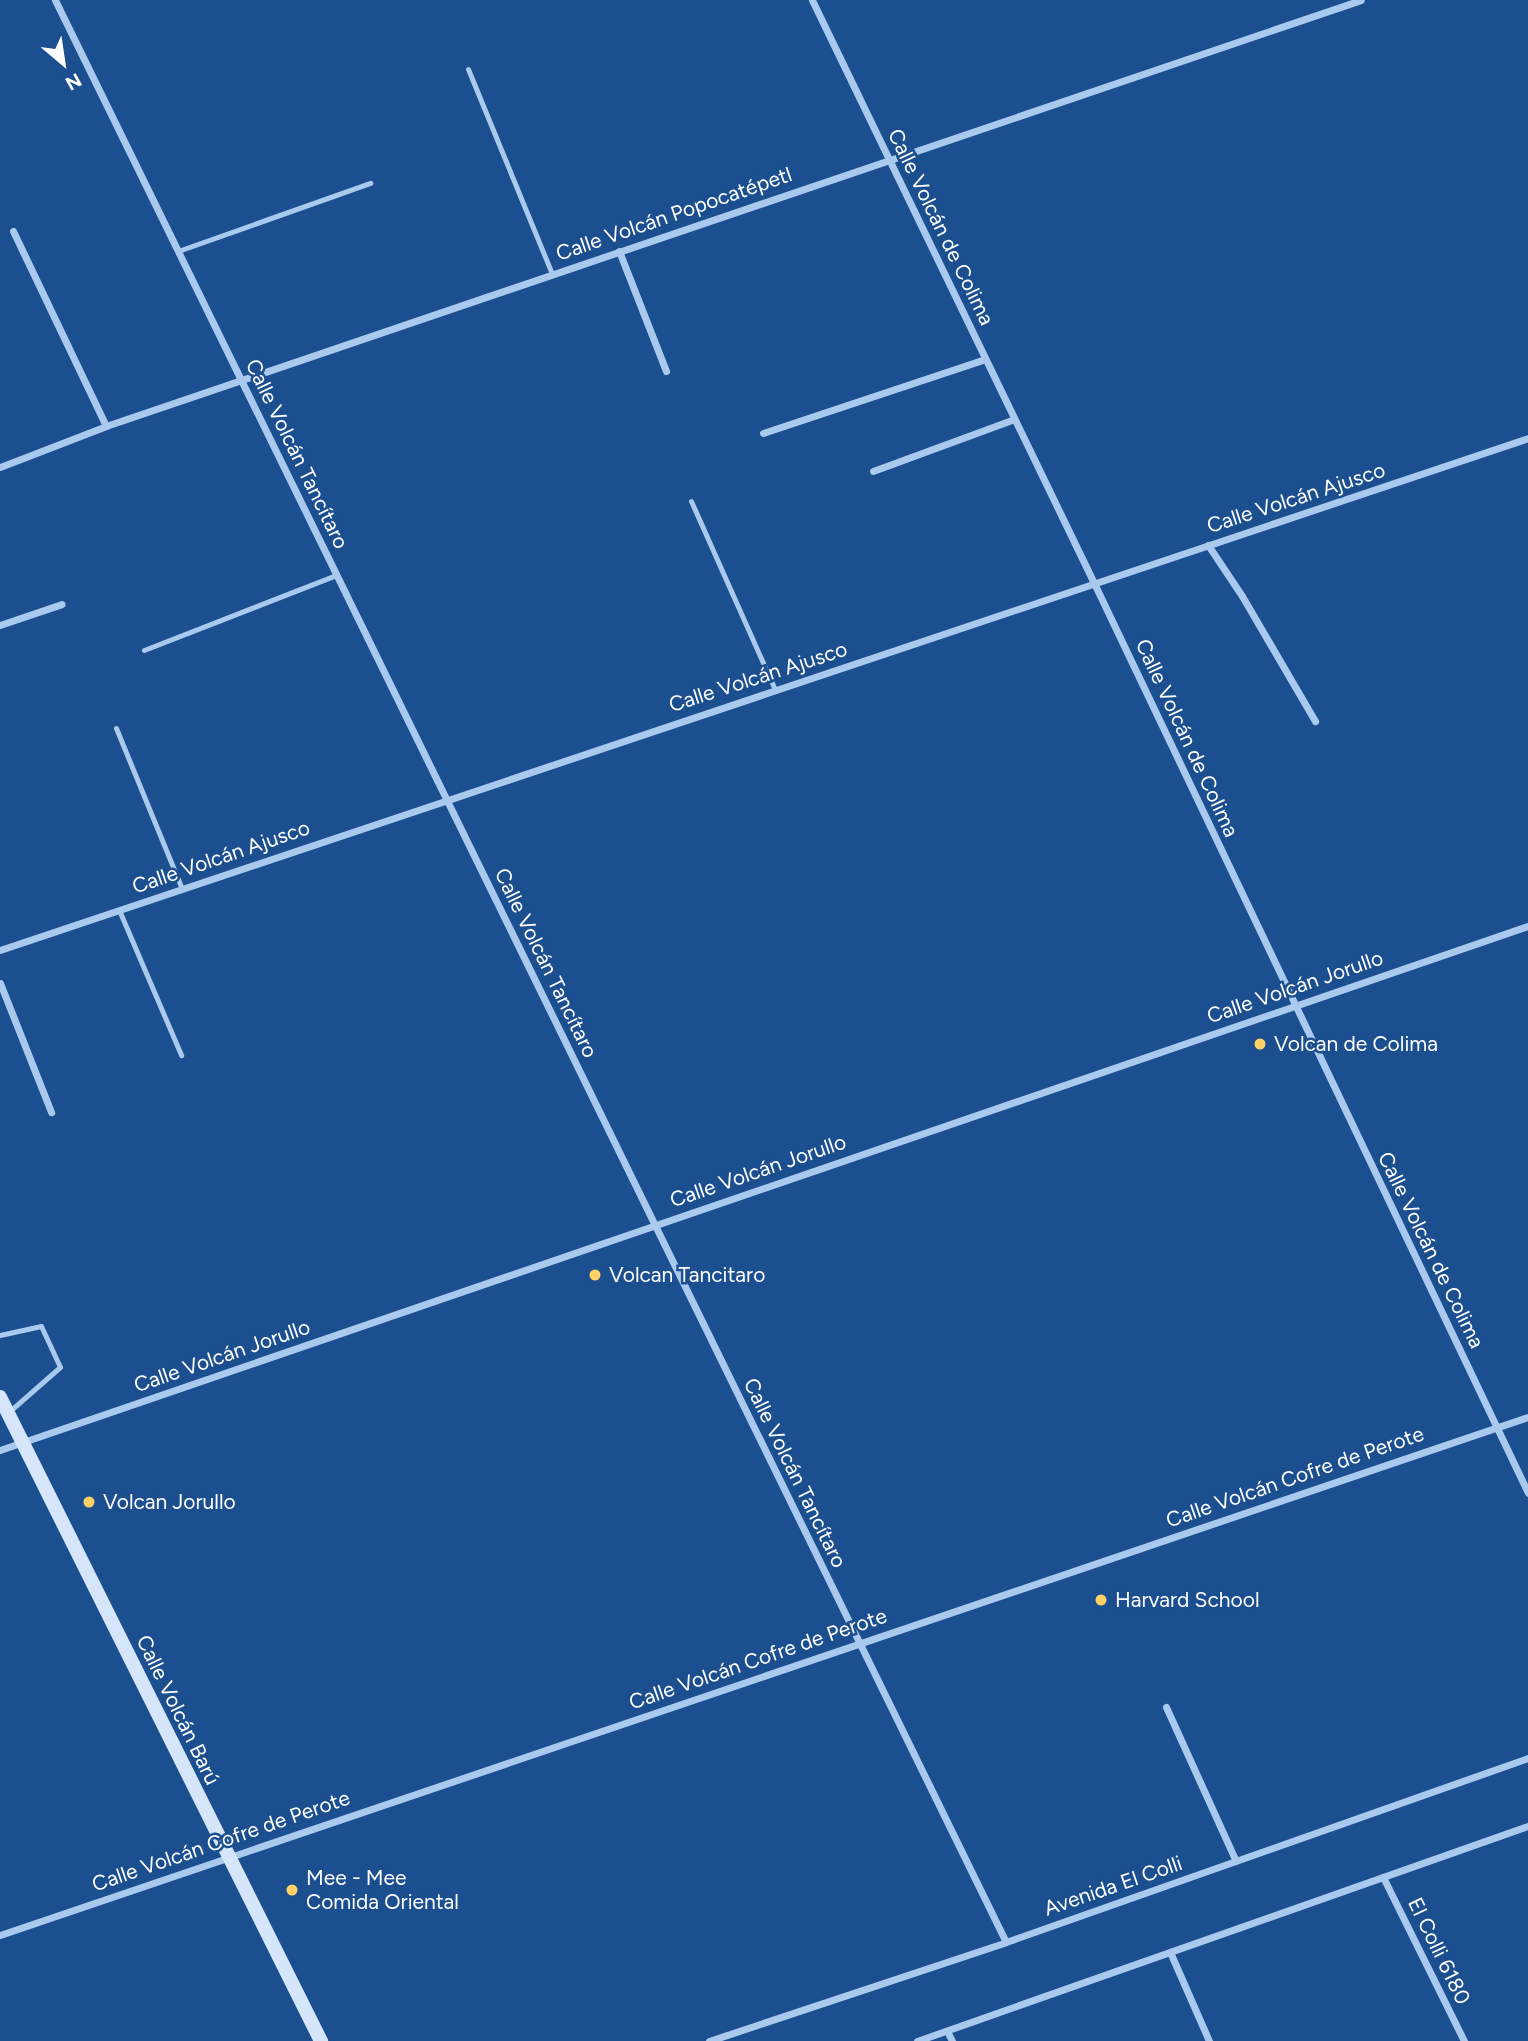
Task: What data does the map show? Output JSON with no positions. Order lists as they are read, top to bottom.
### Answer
{
  "streets": {
    "street": [
      "Calle Volcán Popocatépetl",
      "Calle Volcán de Colima",
      "Calle Volcán Tancítaro",
      "Calle Volcán Ajusco",
      "Calle Volcán Jorullo",
      "Calle Volcán Cofre de Perote",
      "Calle Volcán Barú",
      "Avenida El Colli",
      "El Colli 6180"
    ]
  },
  "crossings": [
    ["Calle Volcán Popocatépetl", "Calle Volcán de Colima"],
    ["Calle Volcán Popocatépetl", "Calle Volcán Tancítaro"],
    ["Calle Volcán de Colima", "Calle Volcán Ajusco"],
    ["Calle Volcán de Colima", "Calle Volcán Jorullo"],
    ["Calle Volcán de Colima", "Calle Volcán Cofre de Perote"],
    ["Calle Volcán Tancítaro", "Calle Volcán Ajusco"],
    ["Calle Volcán Tancítaro", "Calle Volcán Jorullo"],
    ["Calle Volcán Tancítaro", "Calle Volcán Cofre de Perote"],
    ["Calle Volcán Tancítaro", "Avenida El Colli"],
    ["Calle Volcán Jorullo", "Calle Volcán Barú"],
    ["Calle Volcán Cofre de Perote", "Calle Volcán Barú"]
  ],
  "places": [
    "Volcan de Colima",
    "Volcan Tancitaro",
    "Volcan Jorullo",
    "Harvard School",
    "Mee - Mee Comida Oriental"
  ],
  "north": "bottom right"
}
